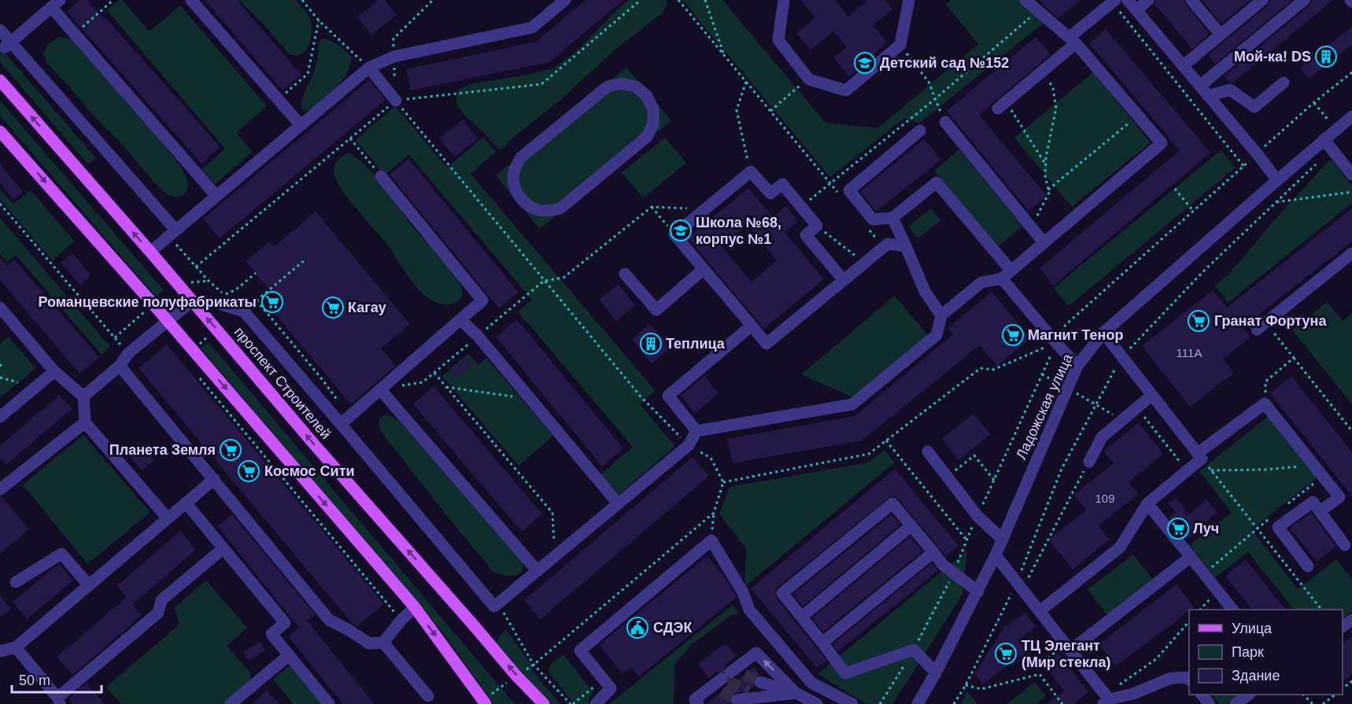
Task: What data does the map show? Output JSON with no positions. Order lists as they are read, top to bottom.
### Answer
{
  "streets": {
    "main road": ["проспект Строителей"],
    "street": ["Ладожская улица"]
  },
  "places": {
    "building": ["Мой-ка! DS", "Теплица"],
    "school or university": ["Детский сад №152", "Школа №68, корпус №1"],
    "supermarket": [
      "Романцевские полуфабрикаты",
      "Кагау",
      "Гранат Фортуна",
      "Магнит Тенор",
      "Планета Земля",
      "Космос Сити",
      "Луч",
      "ТЦ Элегант (Мир стекла)"
    ],
    "public building": ["СДЭК"]
  },
  "house_numbers": ["111А", "109"],
  "legend": ["Улица", "Парк", "Здание"],
  "scale_bar": "50 m"
}
